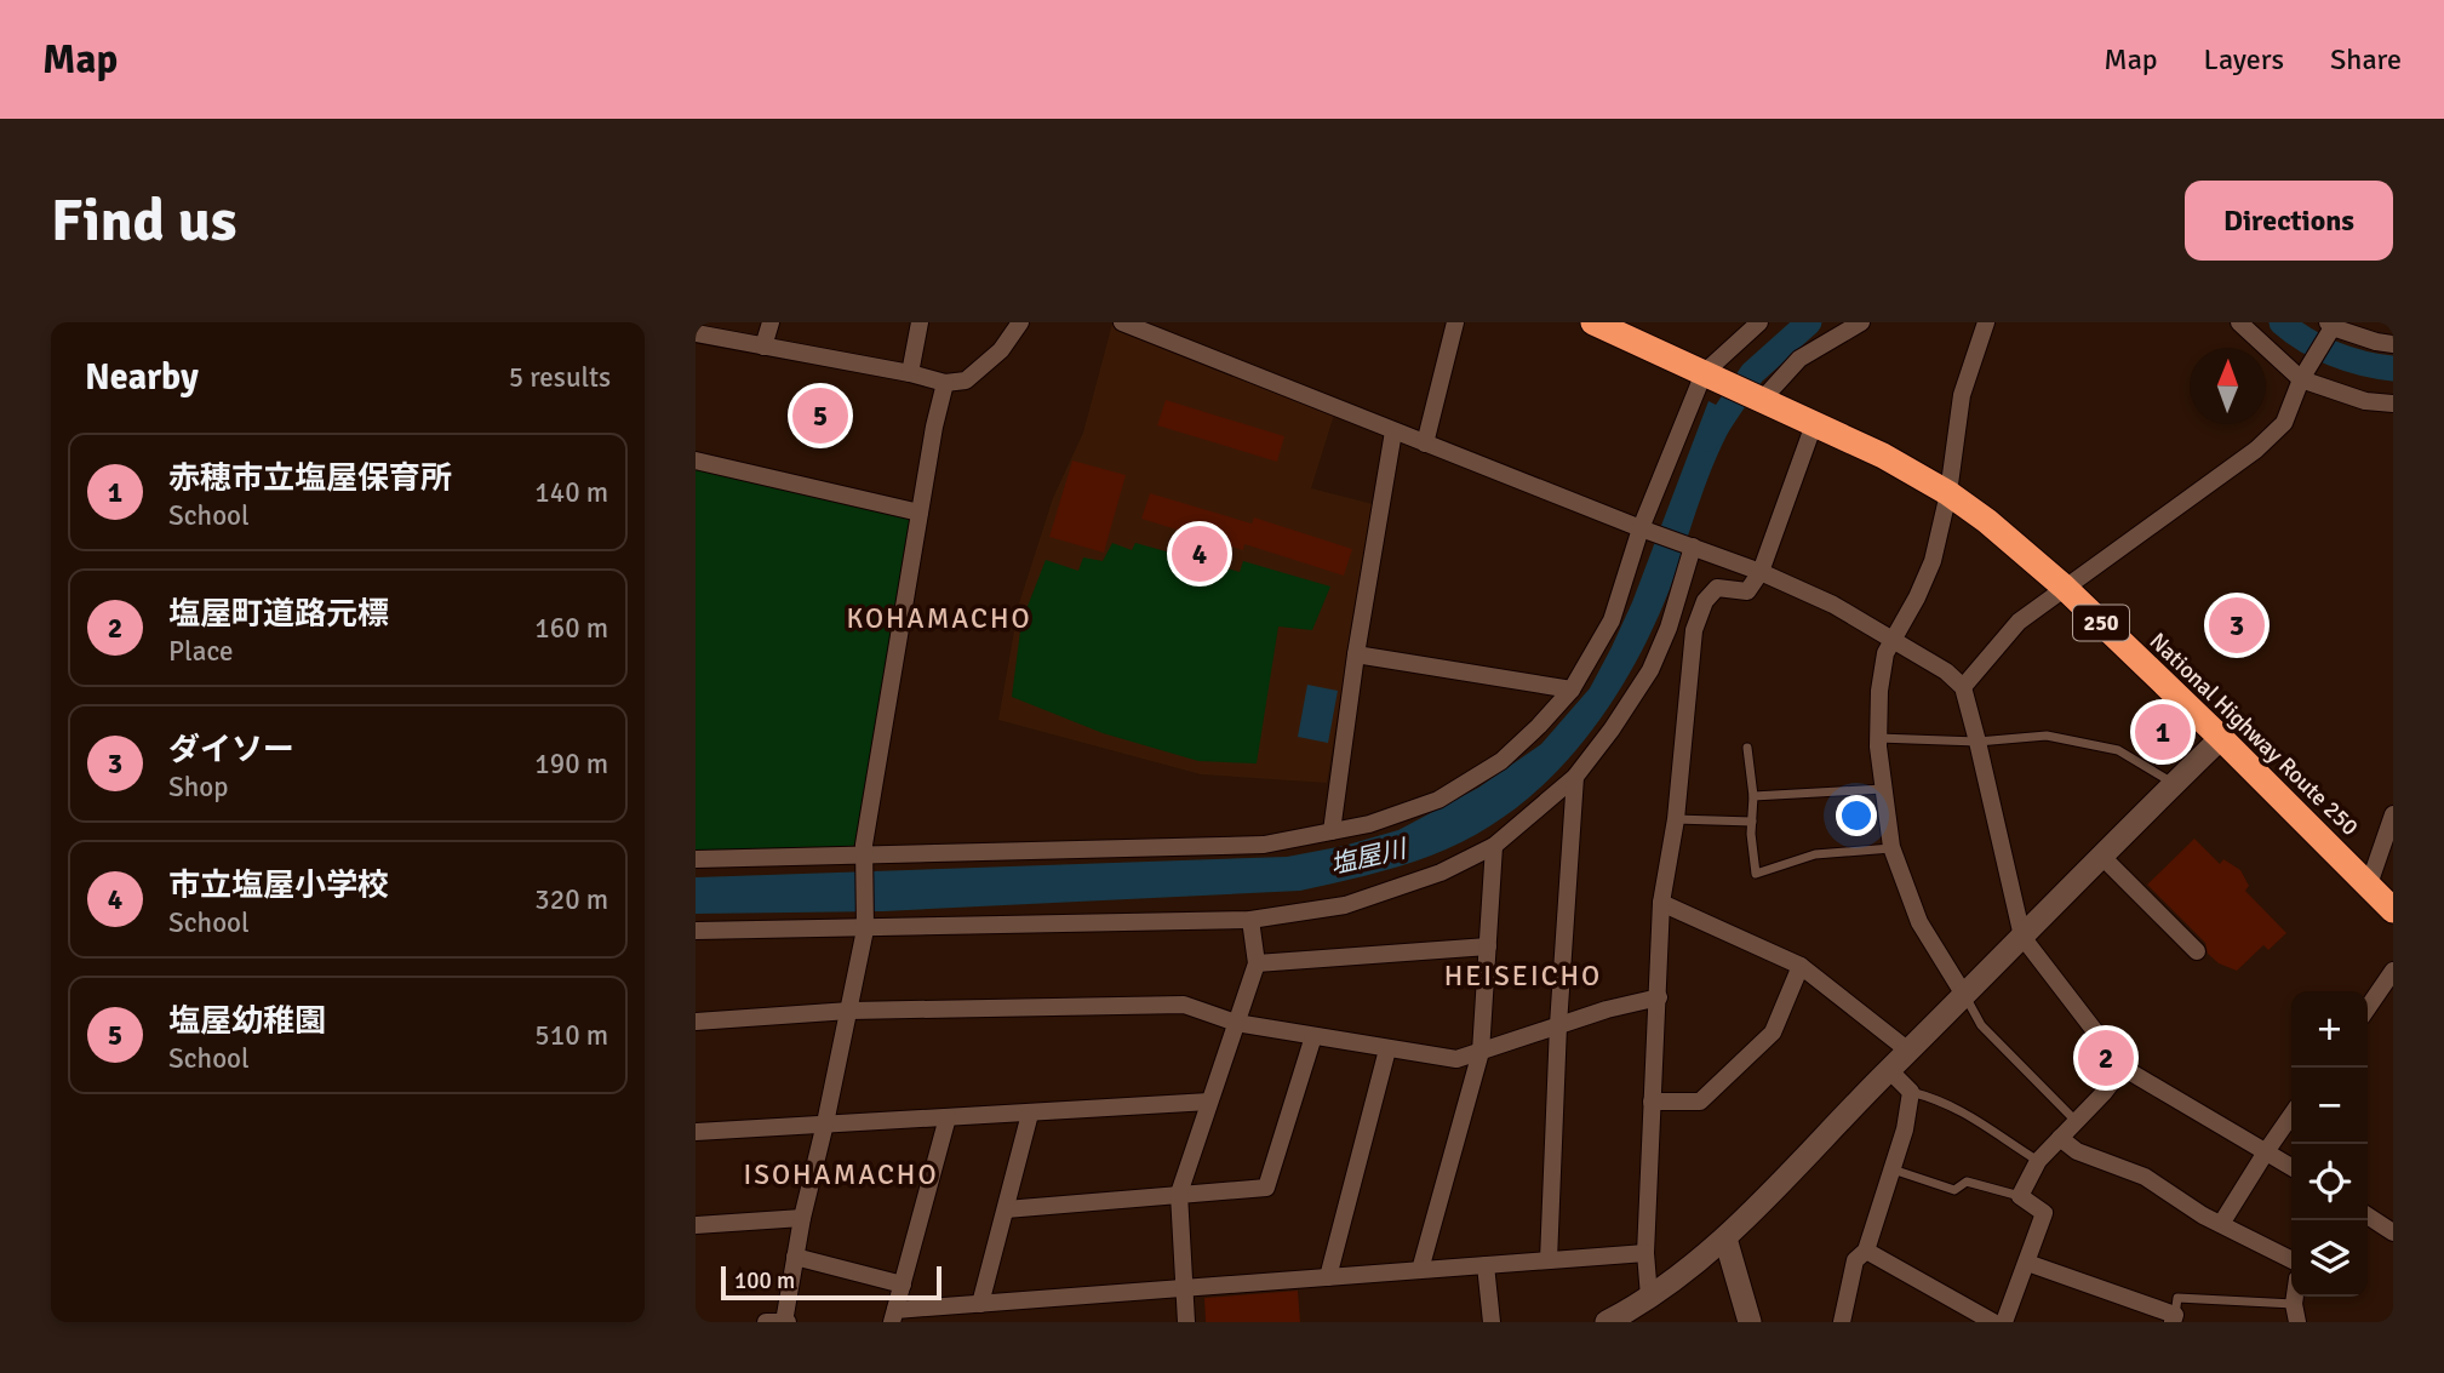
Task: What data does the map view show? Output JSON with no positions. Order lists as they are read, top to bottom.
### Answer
{
  "streets": {
    "highway": ["250", "National Highway Route 250"]
  },
  "districts": ["KOHAMACHO", "HEISEICHO", "ISOHAMACHO"],
  "water": ["塩屋川"],
  "scale_bar": "100 m",
  "north": "top",
  "page": {
    "header": "Map",
    "nav": ["Map", "Layers", "Share"],
    "buttons": "Directions",
    "title": "Find us",
    "heading": ["Nearby", "5 results"],
    "pins": [
      "5",
      "4",
      "3",
      "1",
      "2"
    ],
    "list": [
      {
        "mark": "1",
        "name": "赤穂市立塩屋保育所",
        "note": "School",
        "value": "140 m"
      },
      {
        "mark": "2",
        "name": "塩屋町道路元標",
        "note": "Place",
        "value": "160 m"
      },
      {
        "mark": "3",
        "name": "ダイソー",
        "note": "Shop",
        "value": "190 m"
      },
      {
        "mark": "4",
        "name": "市立塩屋小学校",
        "note": "School",
        "value": "320 m"
      },
      {
        "mark": "5",
        "name": "塩屋幼稚園",
        "note": "School",
        "value": "510 m"
      }
    ],
    "map_buttons": ["+", "−"],
    "scale": "100 m"
  }
}
